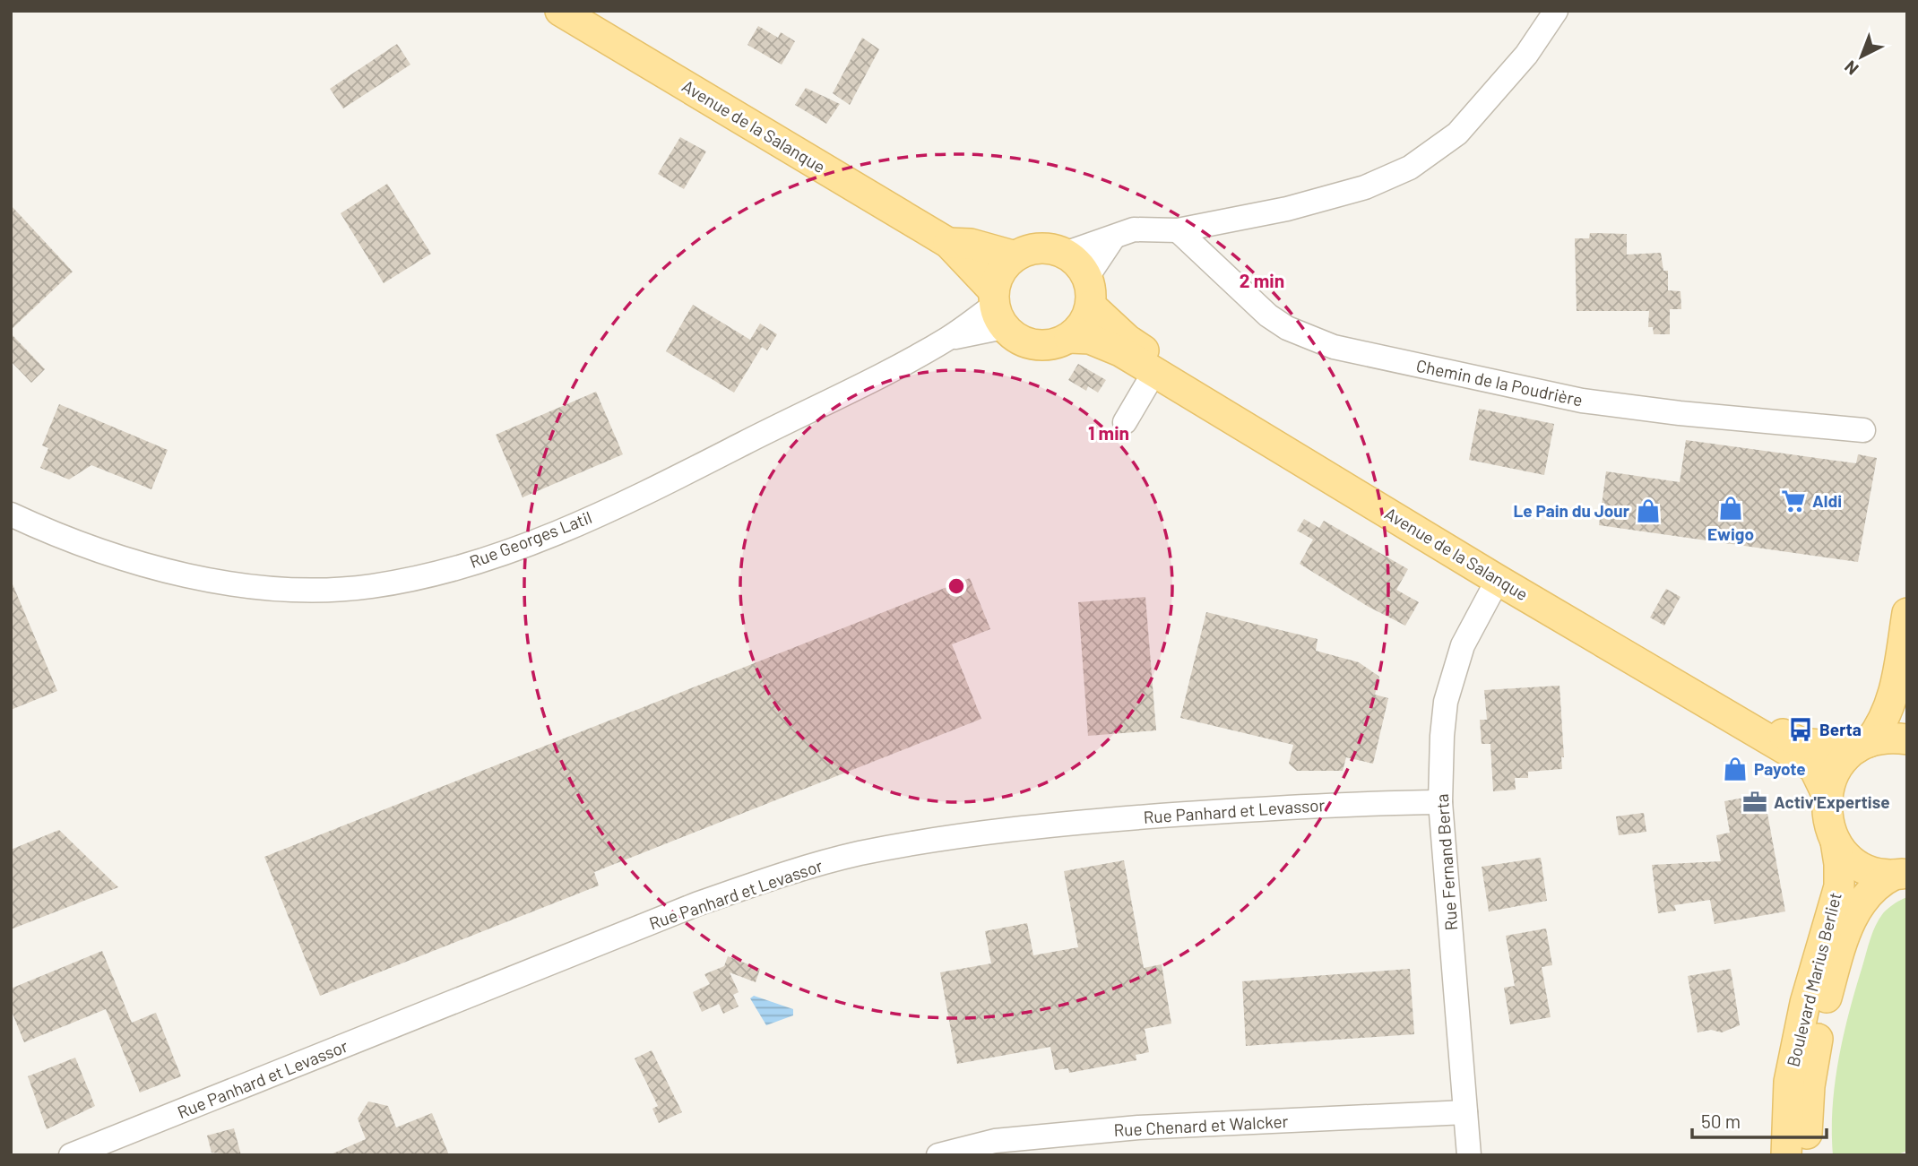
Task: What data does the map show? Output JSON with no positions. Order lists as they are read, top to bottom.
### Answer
{
  "streets": {
    "main road": ["Avenue de la Salanque", "Boulevard Marius Berliet"],
    "street": [
      "Chemin de la Poudrière",
      "Rue Georges Latil",
      "Rue Panhard et Levassor",
      "Rue Fernand Berta",
      "Rue Chenard et Walcker"
    ]
  },
  "crossings": [
    ["Avenue de la Salanque", "Rue Georges Latil"],
    ["Avenue de la Salanque", "Rue Fernand Berta"],
    ["Avenue de la Salanque", "Boulevard Marius Berliet"],
    ["Rue Panhard et Levassor", "Rue Fernand Berta"],
    ["Rue Fernand Berta", "Rue Chenard et Walcker"]
  ],
  "places": {
    "supermarket": ["Aldi"],
    "shop": ["Ewigo", "Le Pain du Jour", "Payote"],
    "bus stop": ["Berta"],
    "office": ["Activ'Expertise"]
  },
  "scale_bar": "50 m",
  "north": "bottom left",
  "rings": ["2 min", "1 min"]
}
